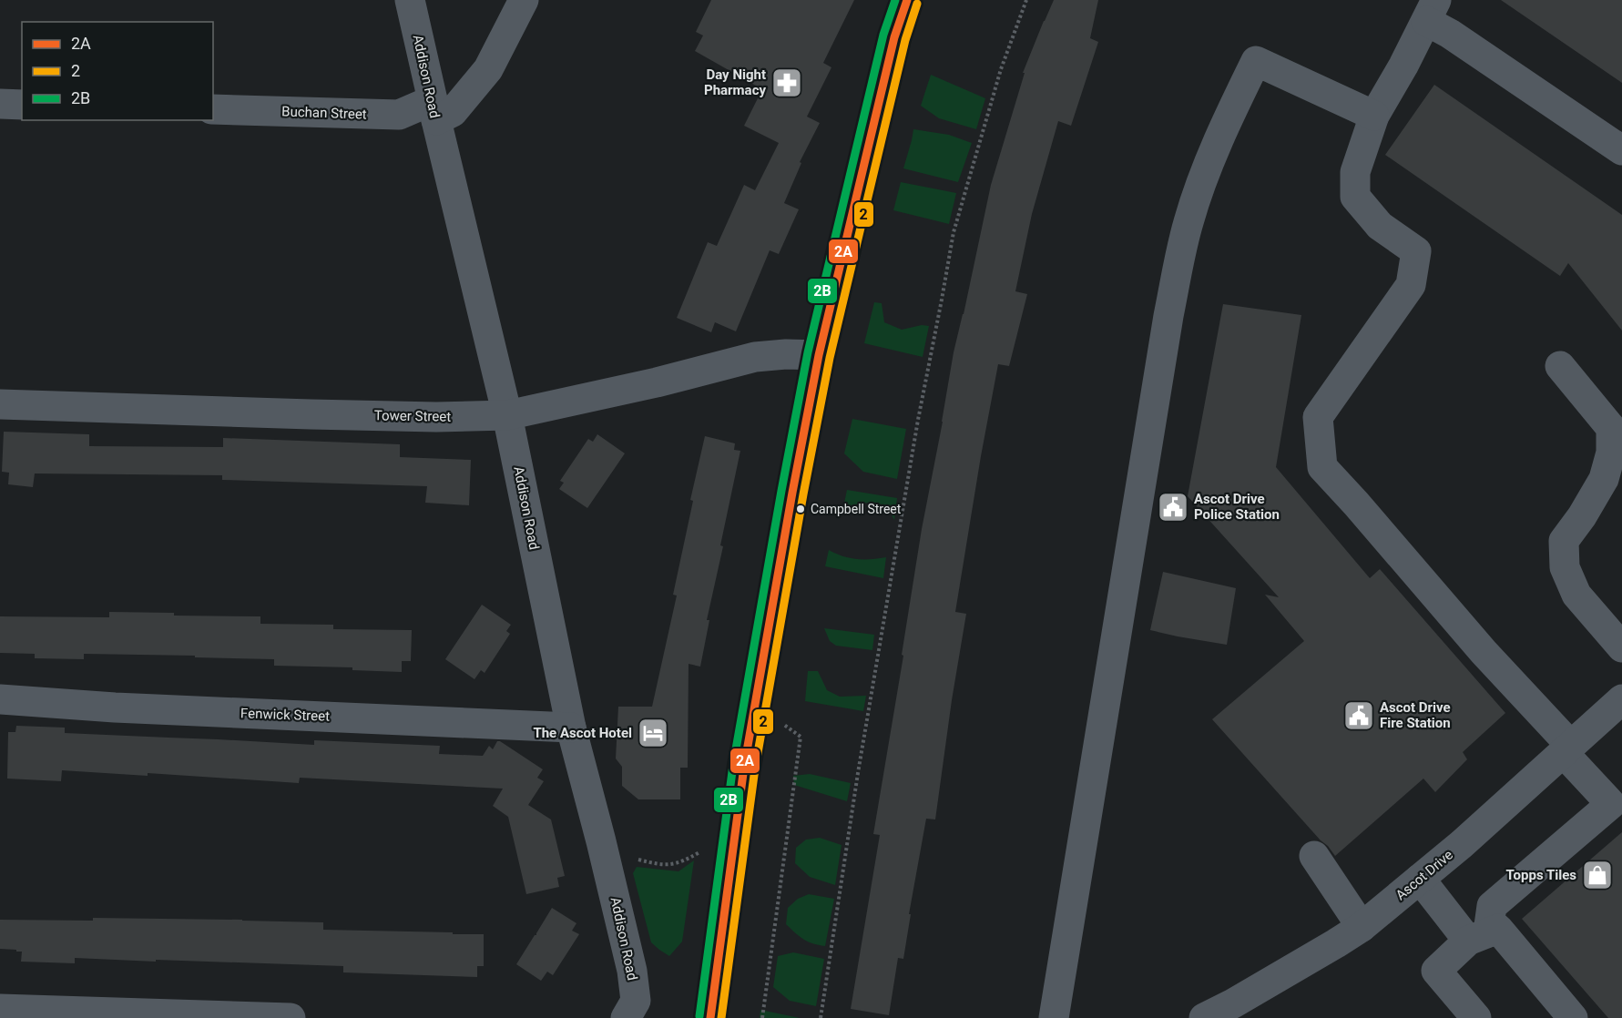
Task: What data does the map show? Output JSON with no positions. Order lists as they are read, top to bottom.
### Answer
{
  "streets": {
    "street": [
      "Addison Road",
      "Buchan Street",
      "Tower Street",
      "Fenwick Street",
      "Ascot Drive"
    ]
  },
  "crossings": [
    ["Addison Road", "Buchan Street"],
    ["Addison Road", "Tower Street"],
    ["Addison Road", "Fenwick Street"]
  ],
  "places": {
    "pharmacy": ["Day Night Pharmacy"],
    "public building": ["Ascot Drive Police Station", "Ascot Drive Fire Station"],
    "other": ["Campbell Street"],
    "hotel": ["The Ascot Hotel"],
    "shop": ["Topps Tiles"]
  },
  "lines": ["transit line 2A", "transit line 2B", "transit line 2"],
  "legend": ["2A", "2", "2B"]
}
